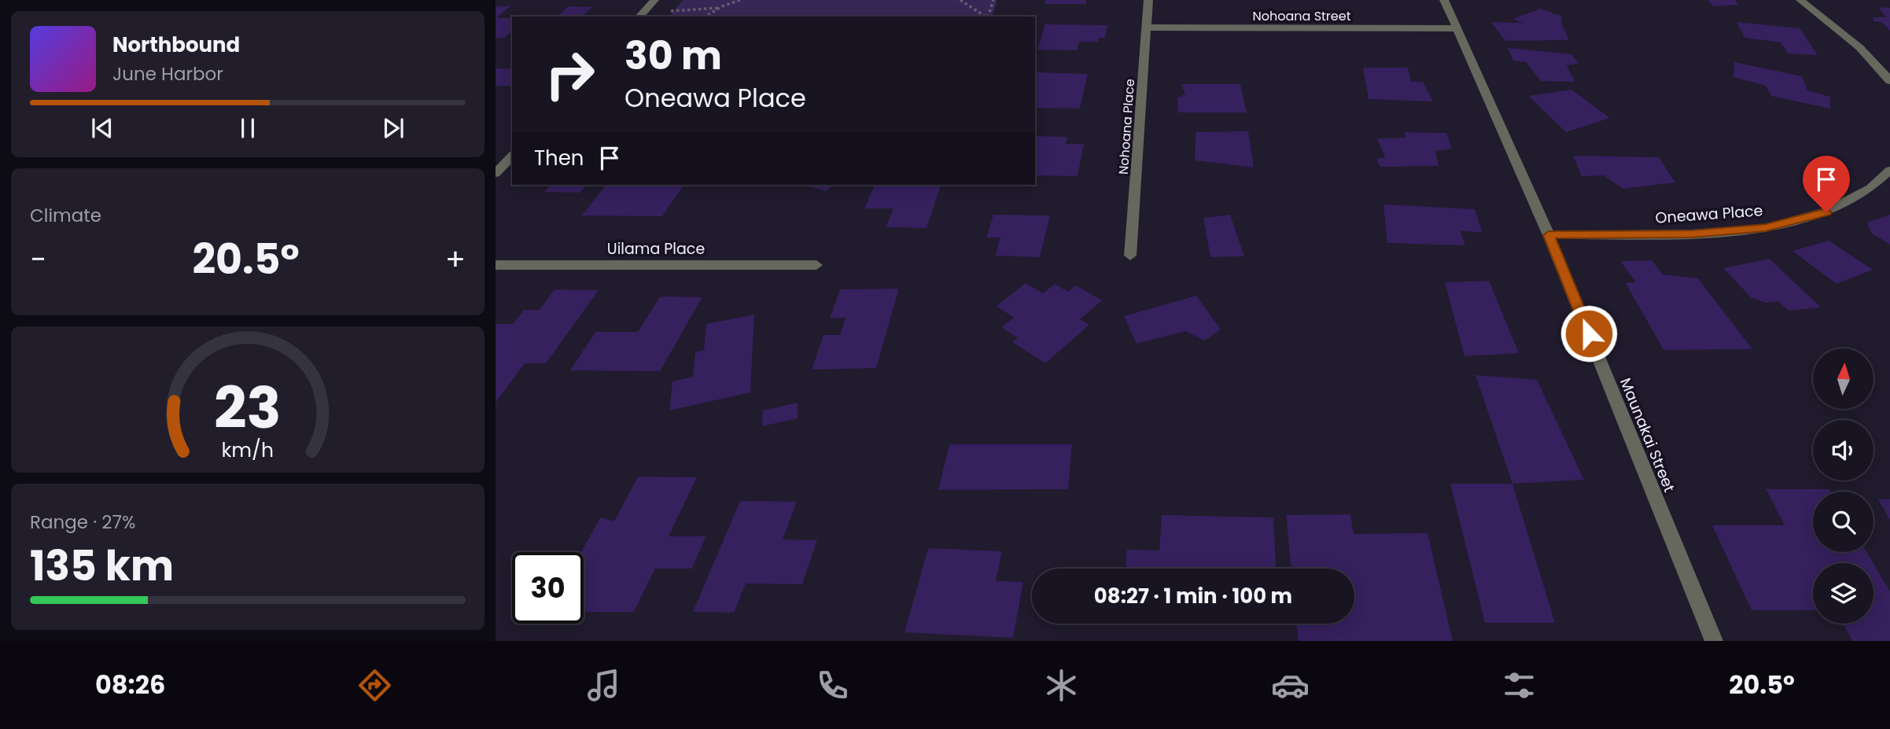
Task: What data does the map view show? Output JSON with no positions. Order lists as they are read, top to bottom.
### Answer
{
  "streets": {
    "street": [
      "Nohoana Street",
      "Nohoana Place",
      "Oneawa Place",
      "Uilama Place",
      "Maunakai Street"
    ]
  },
  "crossings": [
    ["Nohoana Street", "Nohoana Place"],
    ["Nohoana Street", "Maunakai Street"],
    ["Oneawa Place", "Maunakai Street"]
  ],
  "north": "top",
  "page": {
    "turn": ["30 m", "Oneawa Place"],
    "song": ["Northbound", "June Harbor"],
    "then": "Then",
    "tile": [
      "Climate",
      ["Range · 27%", "135 km"]
    ],
    "heat": ["−", "20.5°", "+"],
    "limit": "30",
    "trip": "08:27 · 1 min · 100 m",
    "tabs": ["08:26", "20.5°"],
    "gauge": ["23", "km/h"]
  }
}
